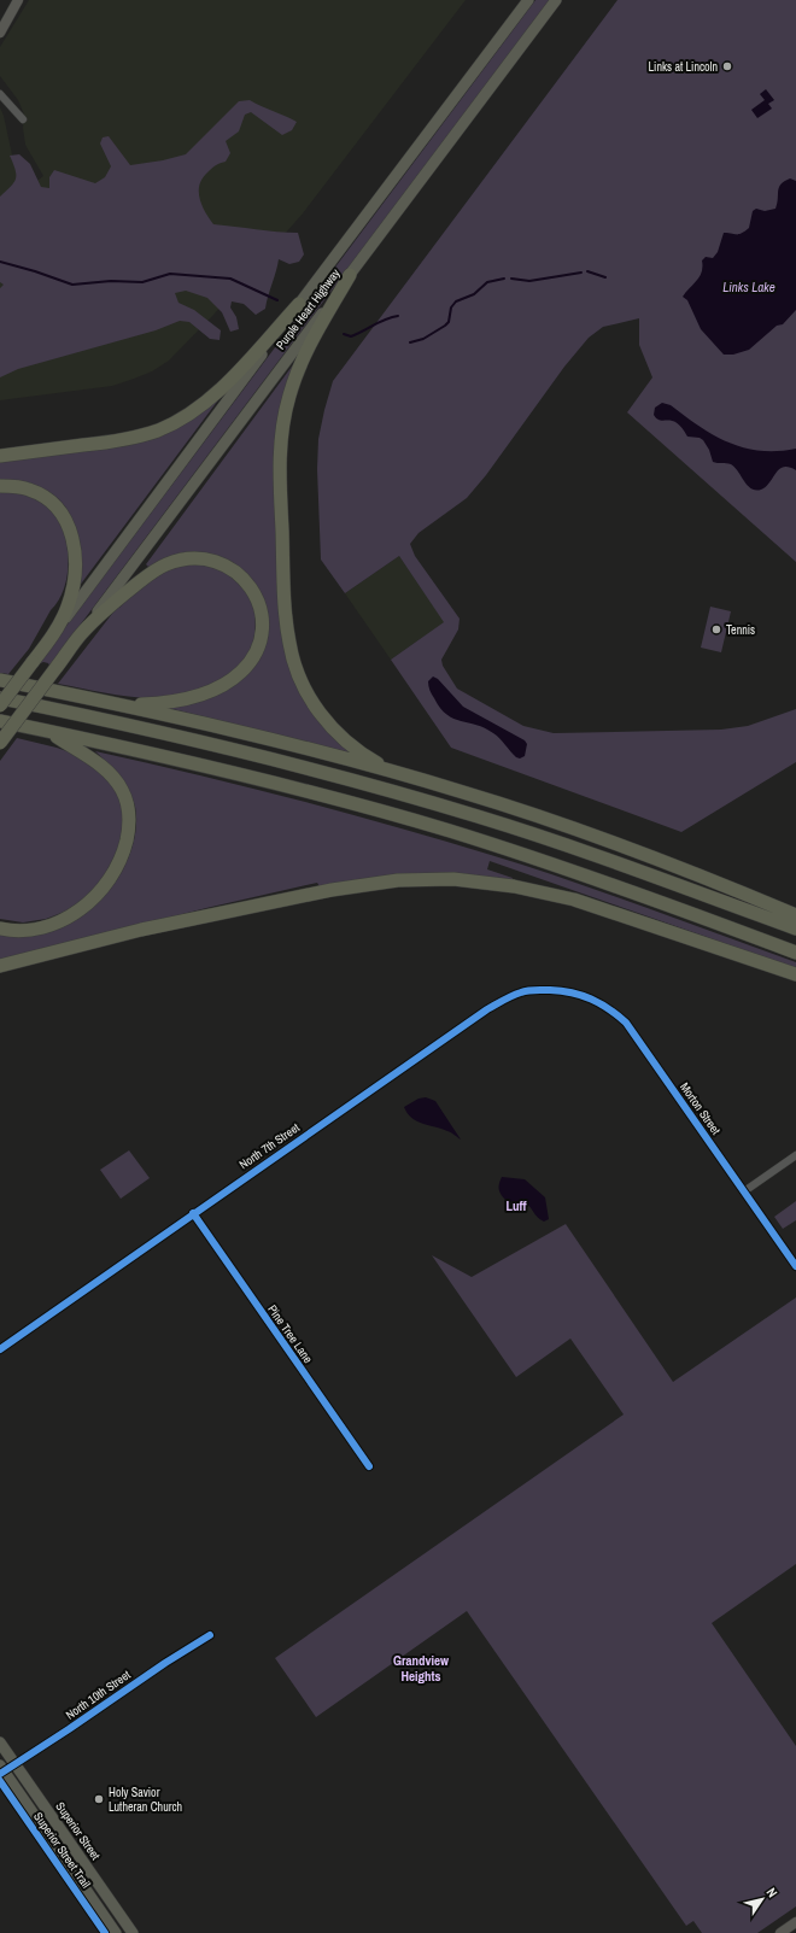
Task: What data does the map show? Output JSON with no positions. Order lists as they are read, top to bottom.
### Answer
{
  "streets": {
    "main road": ["Purple Heart Highway", "Superior Street"],
    "street": [
      "Morton Street",
      "North 7th Street",
      "Pine Tree Lane",
      "North 10th Street"
    ],
    "cycle path": ["Superior Street Trail"]
  },
  "crossings": [
    ["Morton Street", "North 7th Street"],
    ["North 7th Street", "Pine Tree Lane"],
    ["North 10th Street", "Superior Street"]
  ],
  "districts": ["Luff", "Grandview Heights"],
  "water": ["Links Lake"],
  "places": ["Links at Lincoln", "Tennis", "Holy Savior Lutheran Church"],
  "north": "top right"
}
